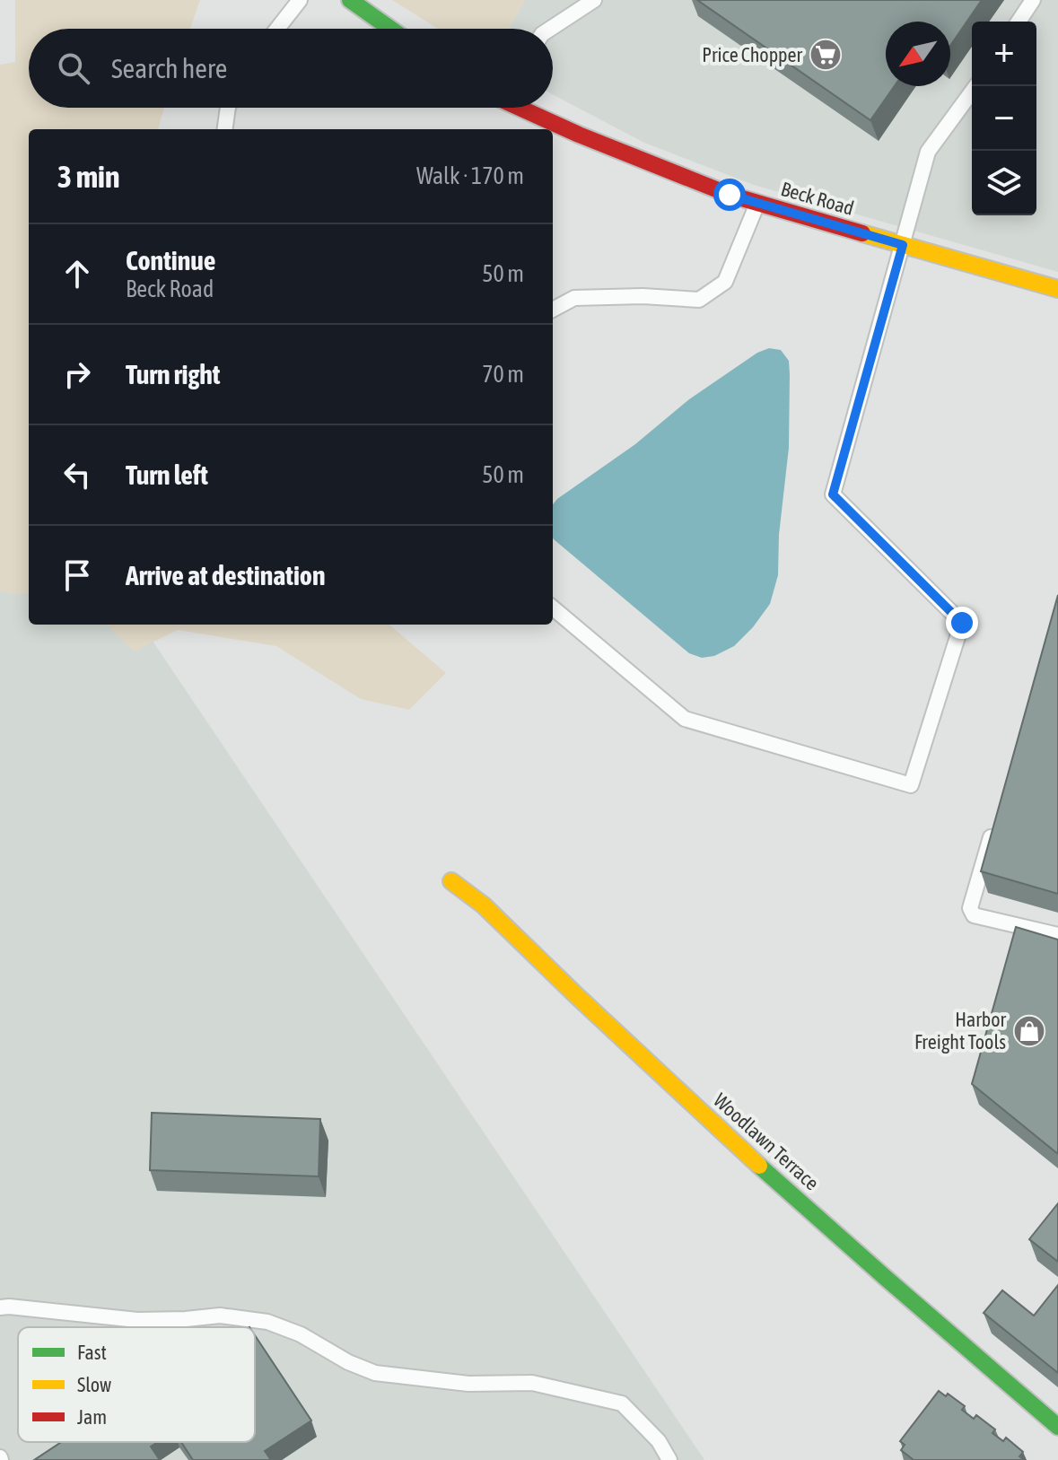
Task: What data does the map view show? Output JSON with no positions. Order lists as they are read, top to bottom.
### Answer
{
  "streets": {
    "street": ["Beck Road", "Woodlawn Terrace"]
  },
  "places": {
    "supermarket": ["Price Chopper"],
    "shop": ["Harbor Freight Tools"]
  },
  "legend": ["Fast", "Slow", "Jam"],
  "north": "bottom left",
  "page": {
    "map_buttons": ["+", "−"],
    "search": "Search here",
    "heading": ["3 min", "Walk · 170 m"],
    "list": [
      ["Continue", "Beck Road", "50 m"],
      ["Turn right", "70 m"],
      ["Turn left", "50 m"],
      "Arrive at destination"
    ]
  }
}
